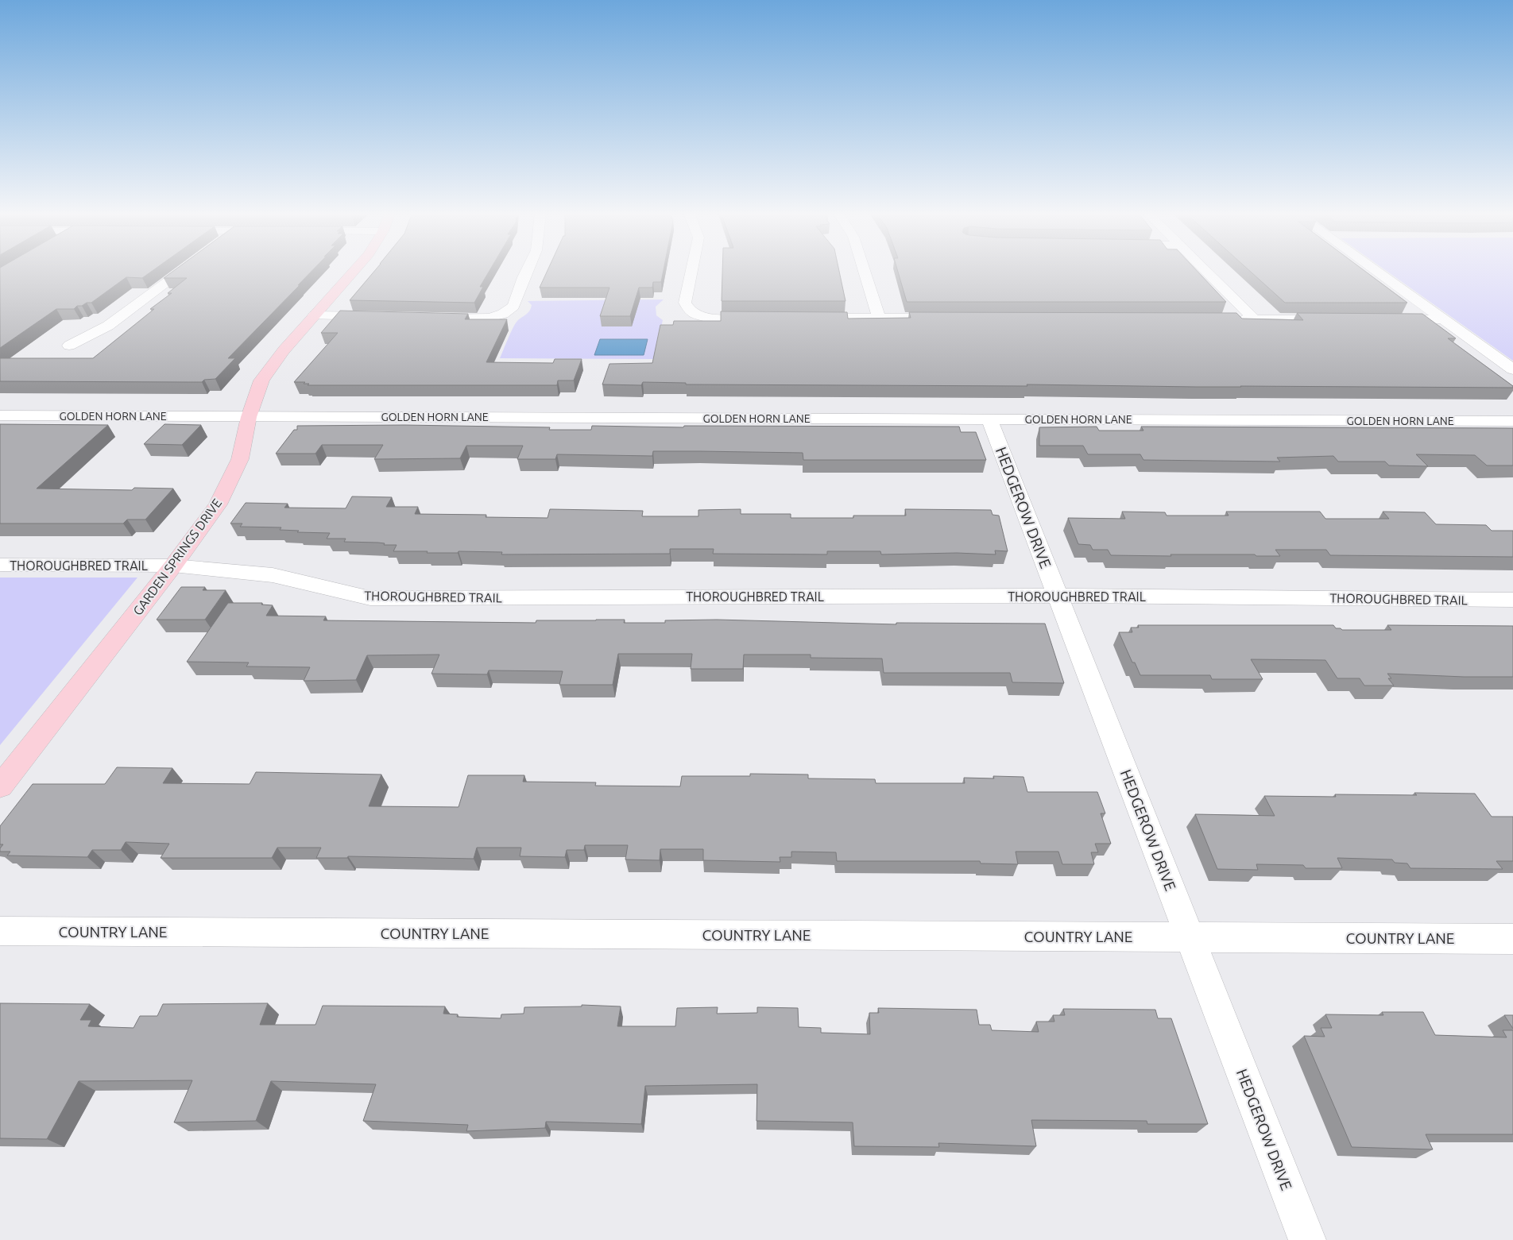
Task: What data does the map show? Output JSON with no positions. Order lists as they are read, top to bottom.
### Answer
{
  "streets": {
    "street": [
      "GOLDEN HORN LANE",
      "HEDGEROW DRIVE",
      "GARDEN SPRINGS DRIVE",
      "THOROUGHBRED TRAIL",
      "COUNTRY LANE"
    ]
  },
  "crossings": [
    ["GOLDEN HORN LANE", "HEDGEROW DRIVE"],
    ["GOLDEN HORN LANE", "GARDEN SPRINGS DRIVE"],
    ["HEDGEROW DRIVE", "THOROUGHBRED TRAIL"],
    ["HEDGEROW DRIVE", "COUNTRY LANE"],
    ["GARDEN SPRINGS DRIVE", "THOROUGHBRED TRAIL"]
  ]
}
